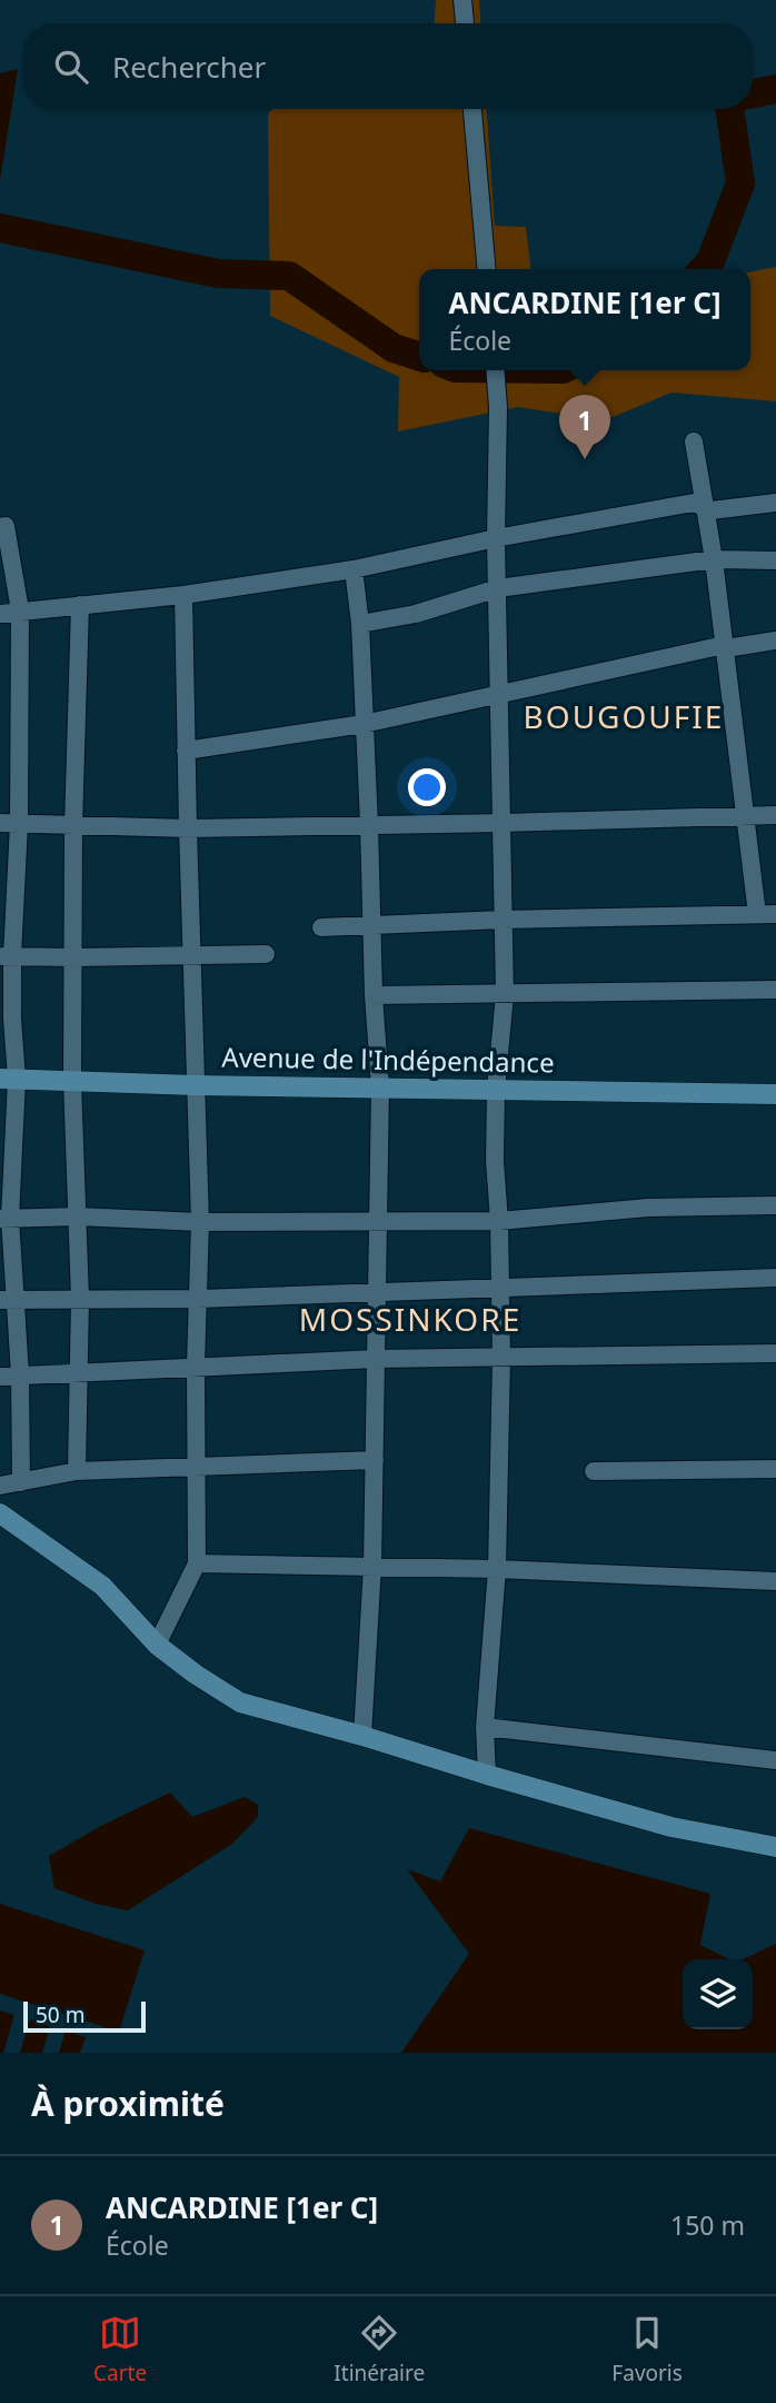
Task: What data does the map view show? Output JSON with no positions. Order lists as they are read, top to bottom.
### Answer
{
  "streets": {
    "main road": ["Avenue de l'Indépendance"]
  },
  "districts": ["BOUGOUFIE", "MOSSINKORE"],
  "scale_bar": "50 m",
  "page": {
    "search": "Rechercher",
    "popup": ["ANCARDINE [1er C]", "École"],
    "pins": "1",
    "scale": "50 m",
    "heading": "À proximité",
    "list": [
      {
        "mark": "1",
        "name": "ANCARDINE [1er C]",
        "note": "École",
        "value": "150 m"
      }
    ],
    "nav": ["Carte", "Itinéraire", "Favoris"]
  }
}
